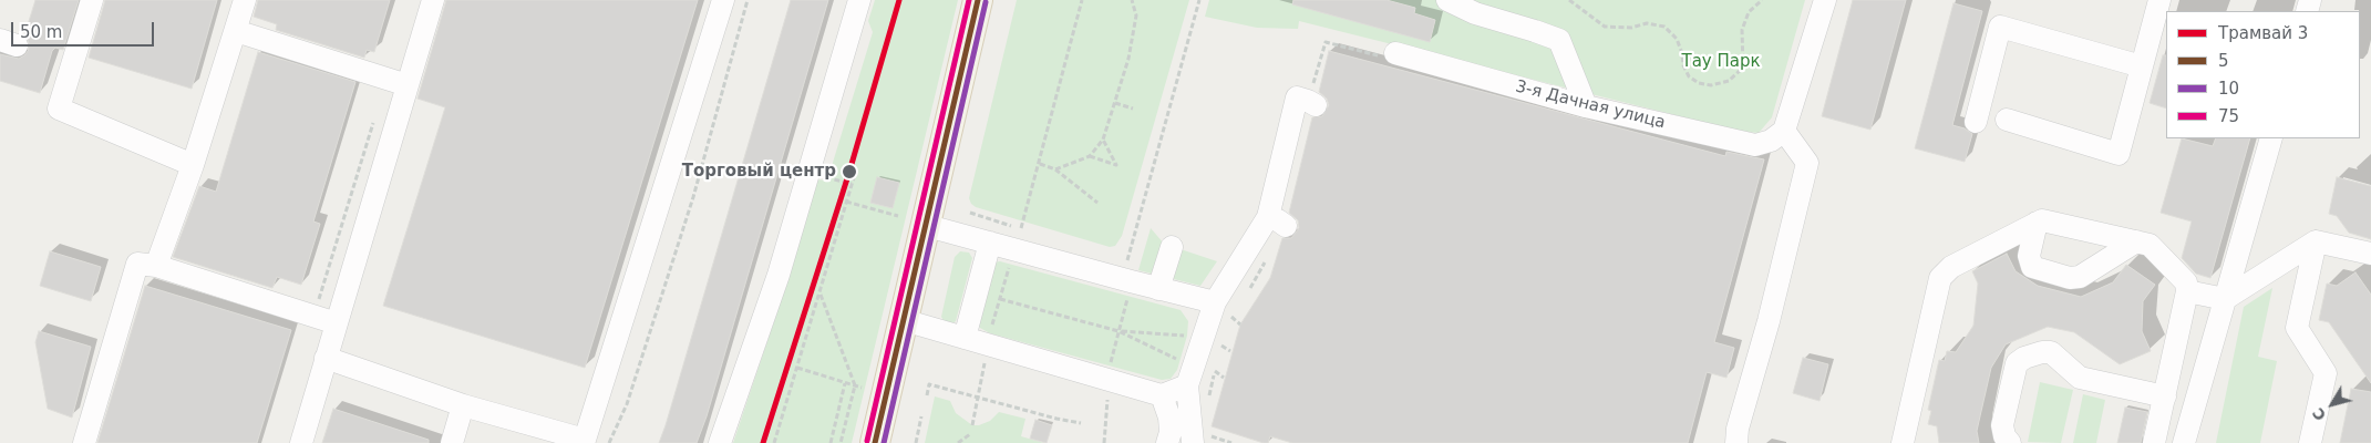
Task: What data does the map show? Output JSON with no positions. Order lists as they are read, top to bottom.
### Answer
{
  "streets": {
    "lane": ["3-я Дачная улица"]
  },
  "parks": ["Тау Парк"],
  "places": ["Торговый центр"],
  "lines": [
    "tram line 3",
    "transit line 5",
    "transit line 75",
    "transit line 10"
  ],
  "legend": [
    "Трамвай 3",
    "5",
    "10",
    "75"
  ],
  "scale_bar": "50 m",
  "north": "bottom left"
}
